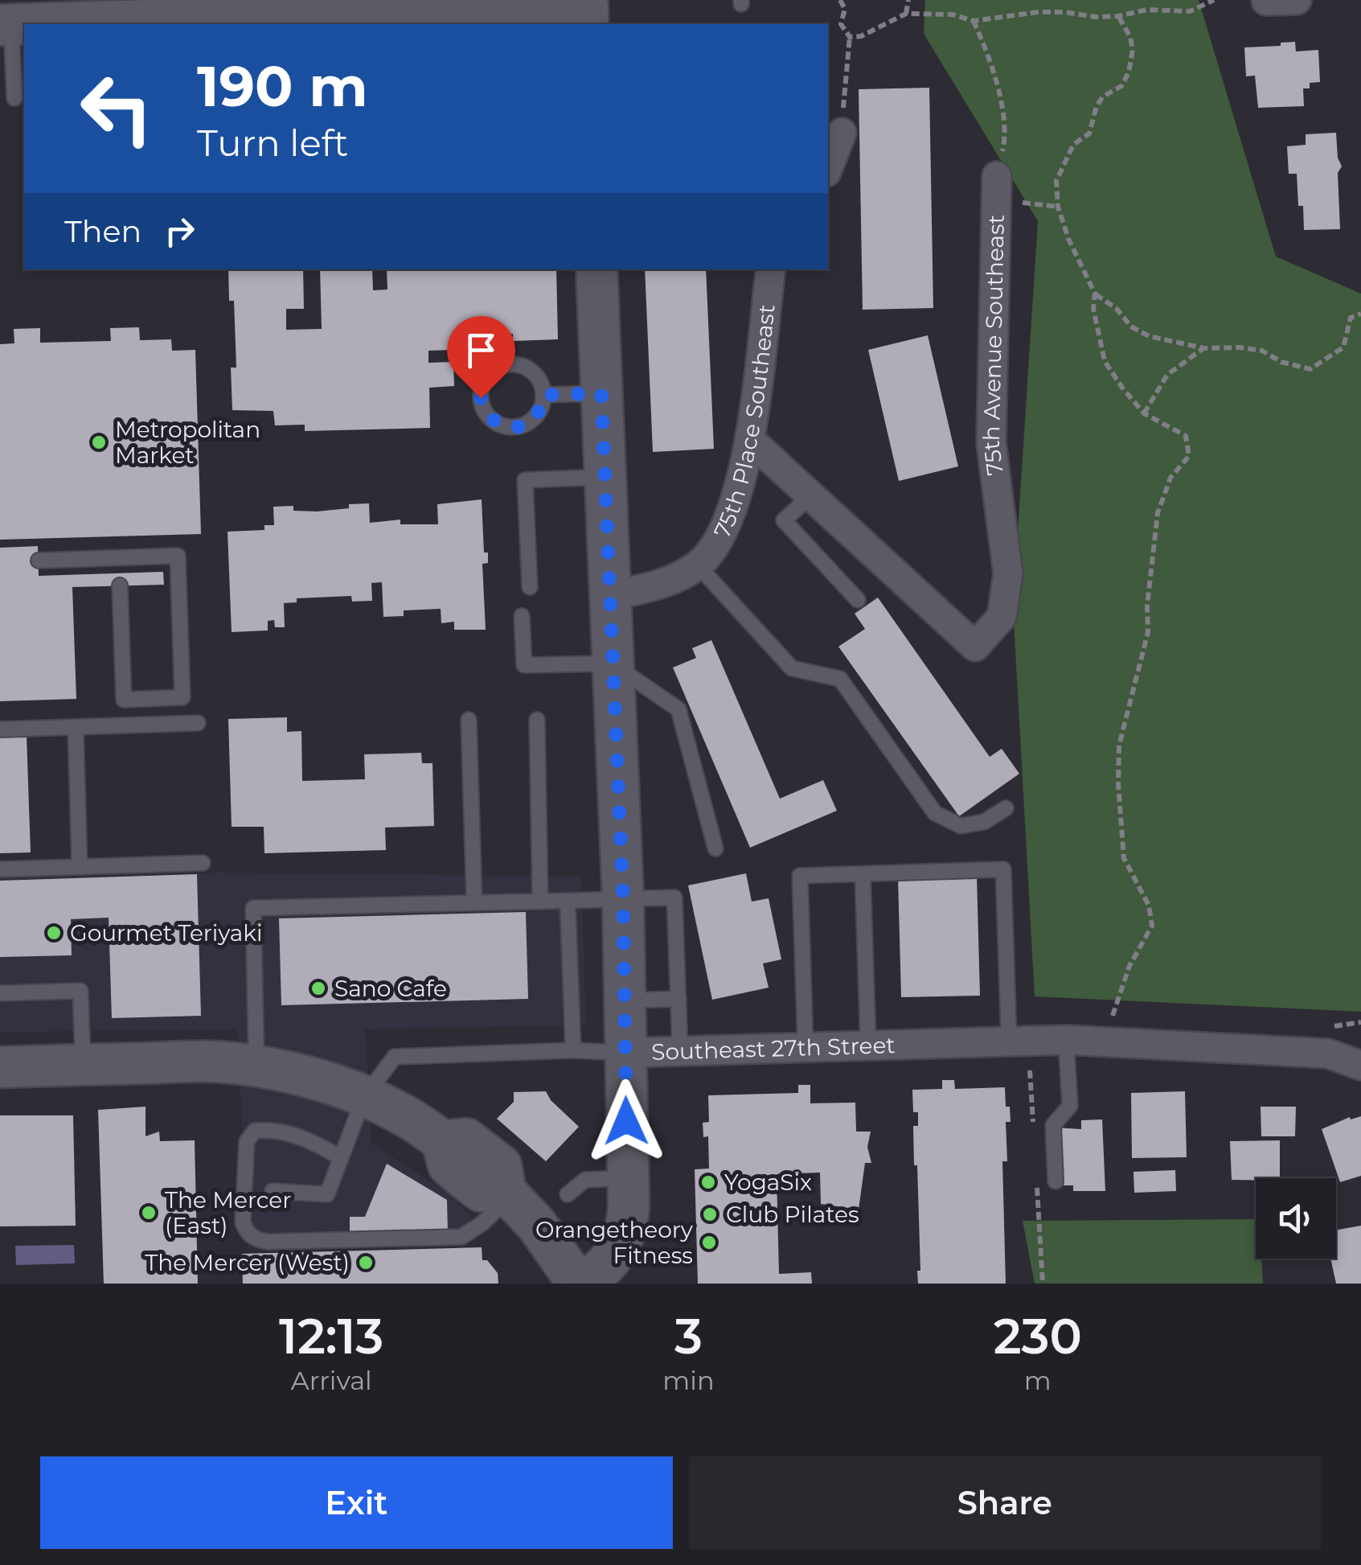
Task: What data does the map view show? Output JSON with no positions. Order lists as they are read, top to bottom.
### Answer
{
  "streets": {
    "street": ["75th Avenue Southeast", "75th Place Southeast", "Southeast 27th Street"]
  },
  "places": [
    "Metropolitan Market",
    "Gourmet Teriyaki",
    "Sano Cafe",
    "YogaSix",
    "The Mercer (East)",
    "Club Pilates",
    "Orangetheory Fitness",
    "The Mercer (West)"
  ],
  "page": {
    "turn": ["190 m", "Turn left"],
    "then": "Then",
    "eta": [
      "12:13",
      "Arrival",
      "3",
      "min",
      "230",
      "m"
    ],
    "buttons": ["Exit", "Share"]
  }
}
